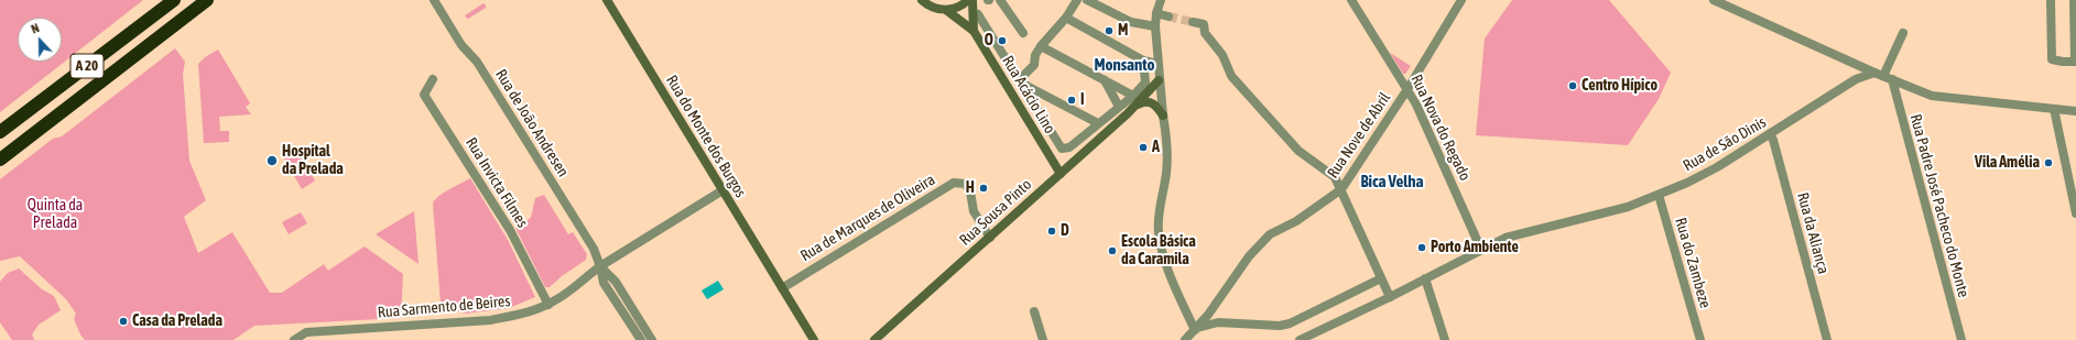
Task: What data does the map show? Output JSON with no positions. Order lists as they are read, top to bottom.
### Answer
{
  "streets": {
    "highway": ["A 20"],
    "main road": ["Rua Acácio Lino", "Rua do Monte dos Burgos", "Rua Sousa Pinto"],
    "street": [
      "Rua de João Andresen",
      "Rua Nova do Regado",
      "Rua Nove de Abril",
      "Rua de São Dinis",
      "Rua Invicta Filmes",
      "Rua Padre José Pacheco do Monte",
      "Rua de Marques de Oliveira",
      "Rua da Aliança",
      "Rua do Zambeze",
      "Rua Sarmento de Beires"
    ]
  },
  "crossings": [
    ["Rua Acácio Lino", "Rua Sousa Pinto"],
    ["Rua de João Andresen", "Rua Sarmento de Beires"],
    ["Rua Nova do Regado", "Rua Nove de Abril"],
    ["Rua Nova do Regado", "Rua de São Dinis"],
    ["Rua do Monte dos Burgos", "Rua de Marques de Oliveira"],
    ["Rua do Monte dos Burgos", "Rua Sarmento de Beires"],
    ["Rua de São Dinis", "Rua da Aliança"],
    ["Rua de São Dinis", "Rua do Zambeze"],
    ["Rua Invicta Filmes", "Rua Sarmento de Beires"],
    ["Rua Sousa Pinto", "Rua de Marques de Oliveira"]
  ],
  "districts": ["Monsanto", "Bica Velha"],
  "parks": ["Quinta da Prelada"],
  "places": [
    "M",
    "O",
    "Centro Hípico",
    "I",
    "A",
    "Hospital da Prelada",
    "Vila Amélia",
    "H",
    "D",
    "Porto Ambiente",
    "Escola Básica da Caramila",
    "Casa da Prelada"
  ],
  "north": "top"
}
